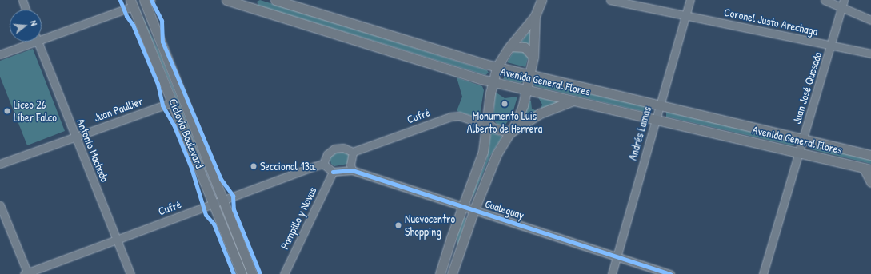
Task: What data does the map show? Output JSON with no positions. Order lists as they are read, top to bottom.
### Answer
{
  "streets": {
    "main road": ["Avenida General Flores", "Cufré"],
    "street": [
      "Coronel Justo Arechaga",
      "Juan José Quesada",
      "Juan Paullier",
      "Andrés Lamas",
      "Antonio Machado",
      "Gualeguay",
      "Pampillo y Novas"
    ],
    "cycle path": ["Ciclovía Boulevard"]
  },
  "crossings": [
    ["Coronel Justo Arechaga", "Juan José Quesada"],
    ["Coronel Justo Arechaga", "Andrés Lamas"],
    ["Avenida General Flores", "Juan José Quesada"],
    ["Avenida General Flores", "Andrés Lamas"],
    ["Juan Paullier", "Antonio Machado"],
    ["Cufré", "Antonio Machado"],
    ["Andrés Lamas", "Gualeguay"],
    ["Gualeguay", "Pampillo y Novas"]
  ],
  "places": [
    "Monumento Luis Alberto de Herrera",
    "Liceo 26 Líber Falco",
    "Seccional 13a.",
    "Nuevocentro Shopping"
  ],
  "north": "right"
}
